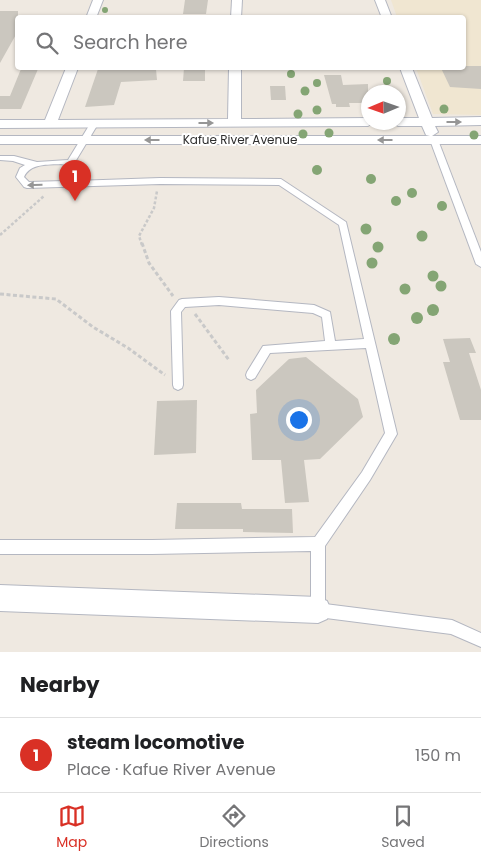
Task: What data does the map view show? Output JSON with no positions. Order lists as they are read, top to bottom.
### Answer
{
  "streets": {
    "street": ["Kafue River Avenue"]
  },
  "north": "left",
  "page": {
    "search": "Search here",
    "pins": "1",
    "heading": "Nearby",
    "list": [
      {
        "mark": "1",
        "name": "steam locomotive",
        "note": "Place · Kafue River Avenue",
        "value": "150 m"
      }
    ],
    "nav": ["Map", "Directions", "Saved"]
  }
}
